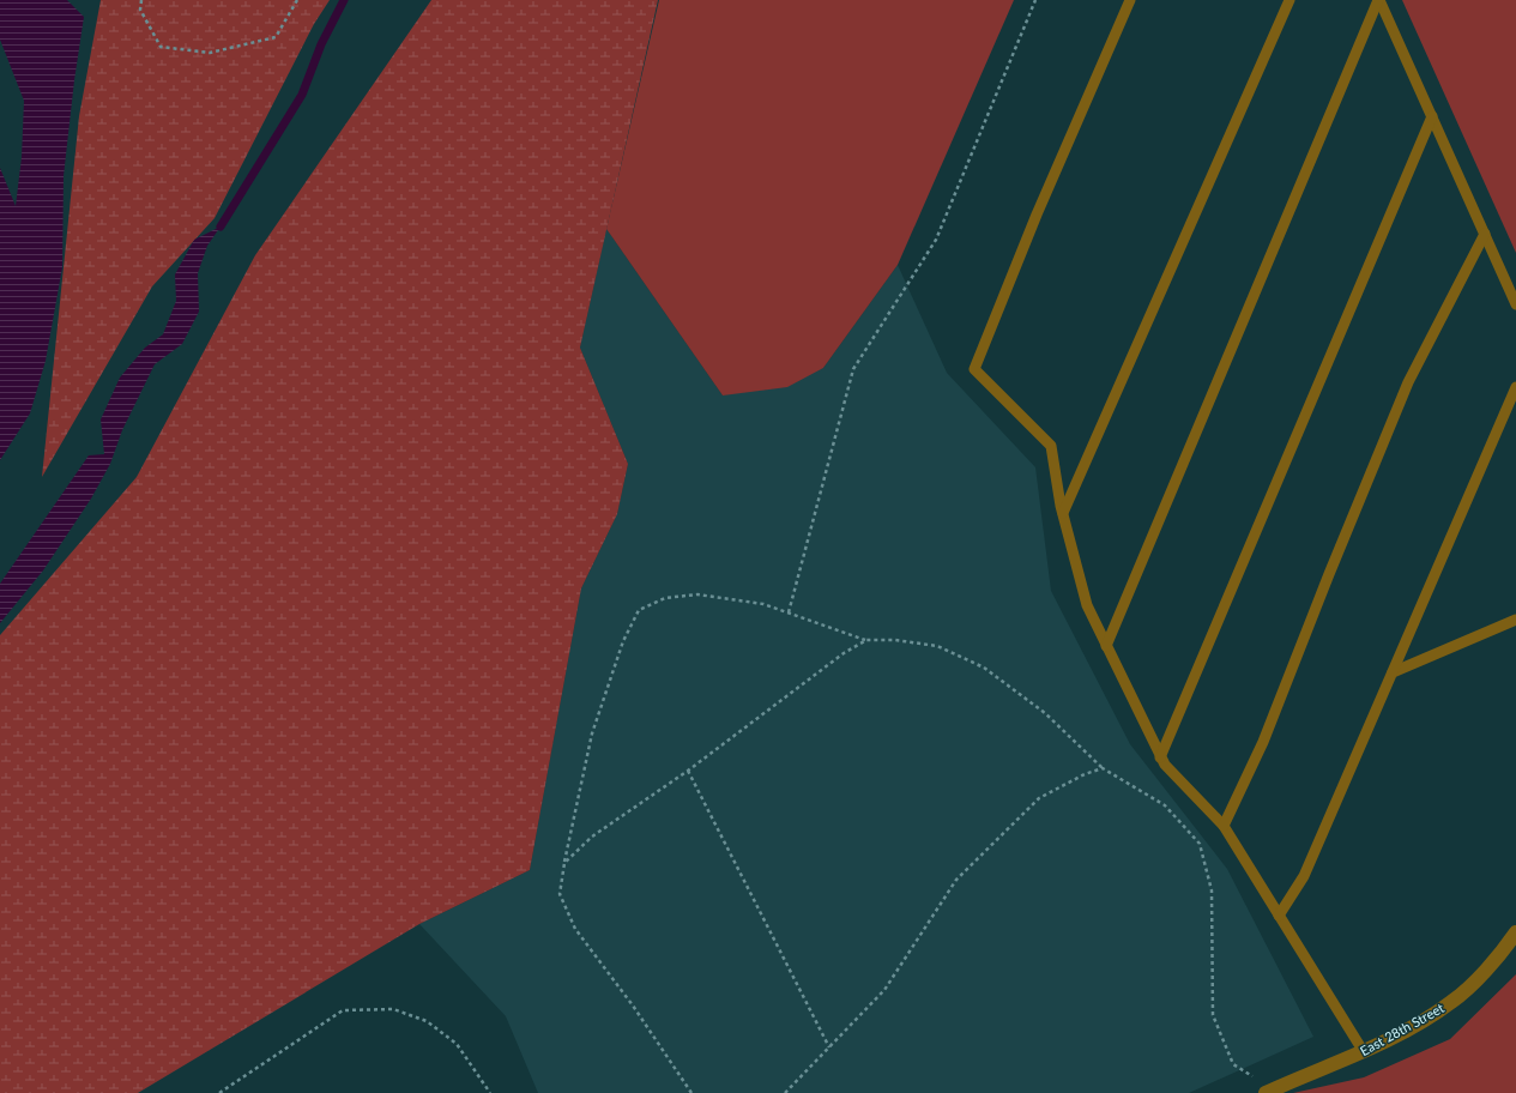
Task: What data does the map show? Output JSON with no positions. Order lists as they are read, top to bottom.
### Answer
{
  "streets": {
    "street": ["East 28th Street"]
  }
}
